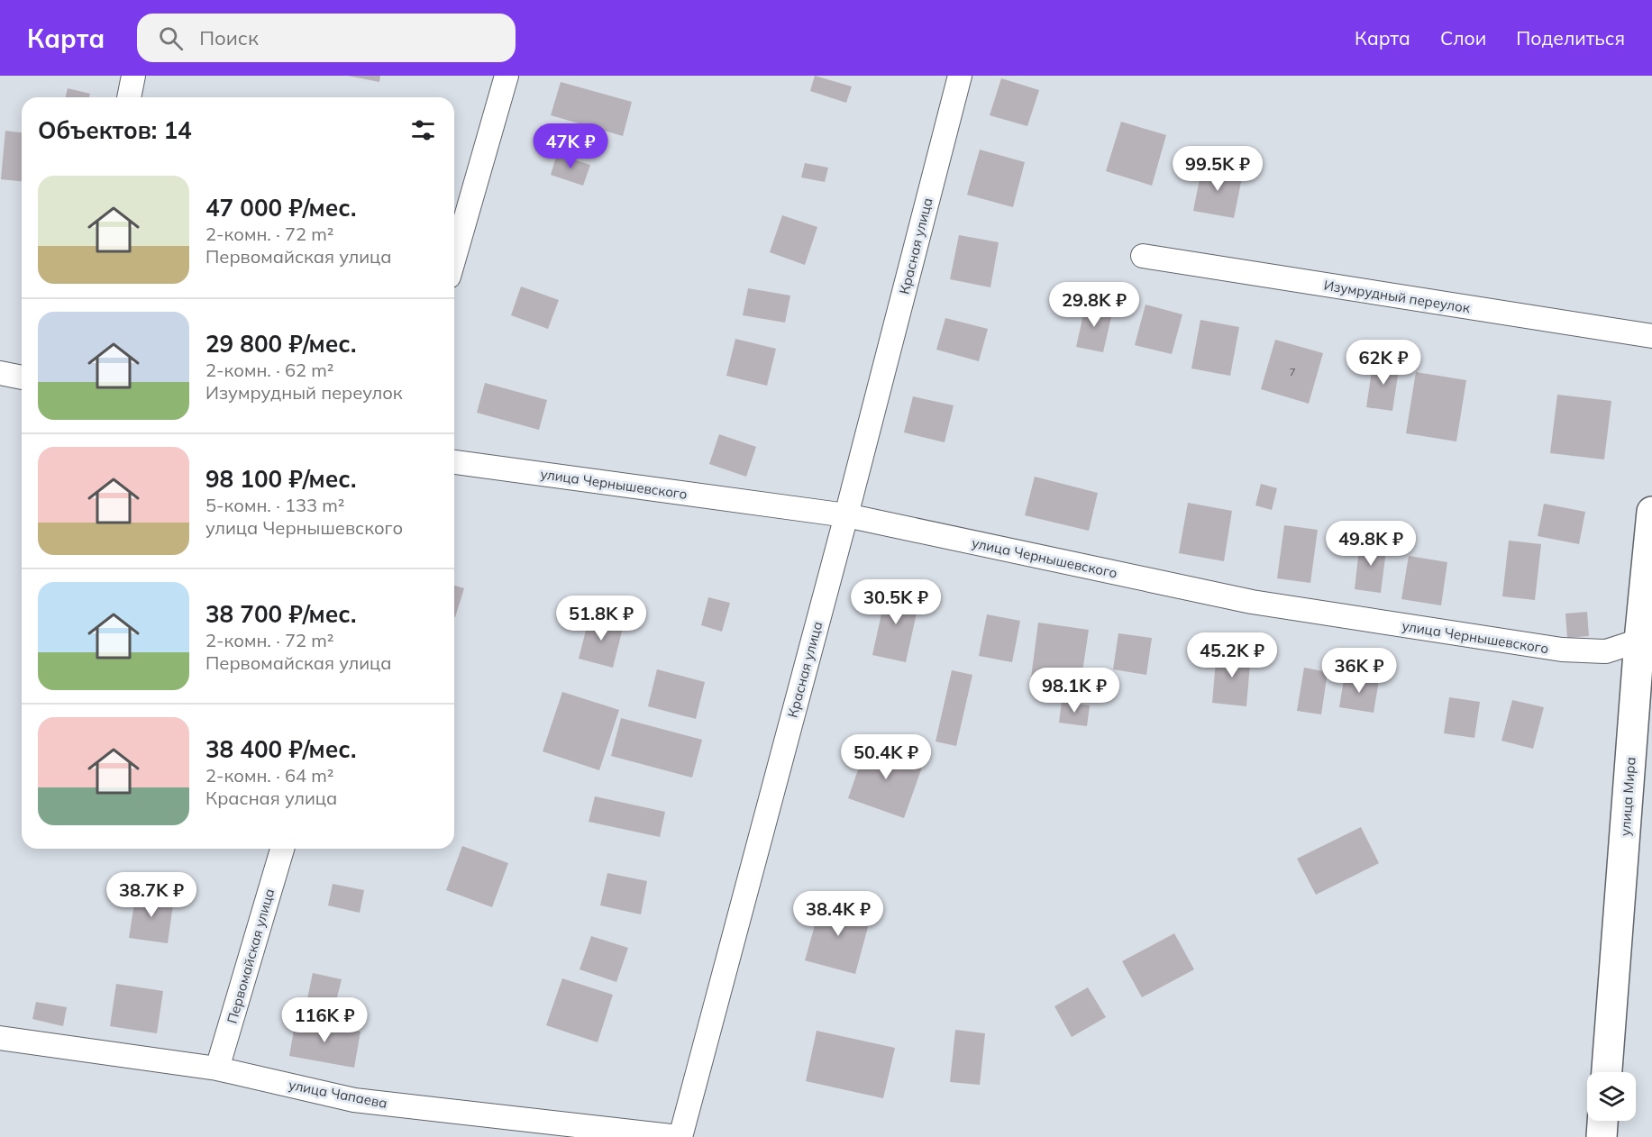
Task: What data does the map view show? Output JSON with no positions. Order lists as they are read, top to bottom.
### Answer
{
  "streets": {
    "street": [
      "Красная улица",
      "Изумрудный переулок",
      "улица Чернышевского",
      "улица Мира",
      "Первомайская улица",
      "улица Чапаева"
    ]
  },
  "crossings": [
    ["Красная улица", "улица Чернышевского"],
    ["Красная улица", "улица Чапаева"],
    ["улица Чернышевского", "улица Мира"],
    ["Первомайская улица", "улица Чапаева"]
  ],
  "house_numbers": ["7"],
  "page": {
    "header": "Карта",
    "search": "Поиск",
    "nav": ["Карта", "Слои", "Поделиться"],
    "heading": "Объектов: 14",
    "price": [
      "47K ₽",
      "99.5K ₽",
      "29.8K ₽",
      "62K ₽",
      "49.8K ₽",
      "30.5K ₽",
      "51.8K ₽",
      "45.2K ₽",
      "36K ₽",
      "98.1K ₽",
      "50.4K ₽",
      "38.7K ₽",
      "38.4K ₽",
      "116K ₽"
    ],
    "list": [
      {
        "name": "47 000 ₽/мес.",
        "note": "2-комн. · 72 m² · Первомайская улица"
      },
      {
        "name": "29 800 ₽/мес.",
        "note": "2-комн. · 62 m² · Изумрудный переулок"
      },
      {
        "name": "98 100 ₽/мес.",
        "note": "5-комн. · 133 m² · улица Чернышевского"
      },
      {
        "name": "38 700 ₽/мес.",
        "note": "2-комн. · 72 m² · Первомайская улица"
      },
      {
        "name": "38 400 ₽/мес.",
        "note": "2-комн. · 64 m² · Красная улица"
      }
    ]
  }
}
